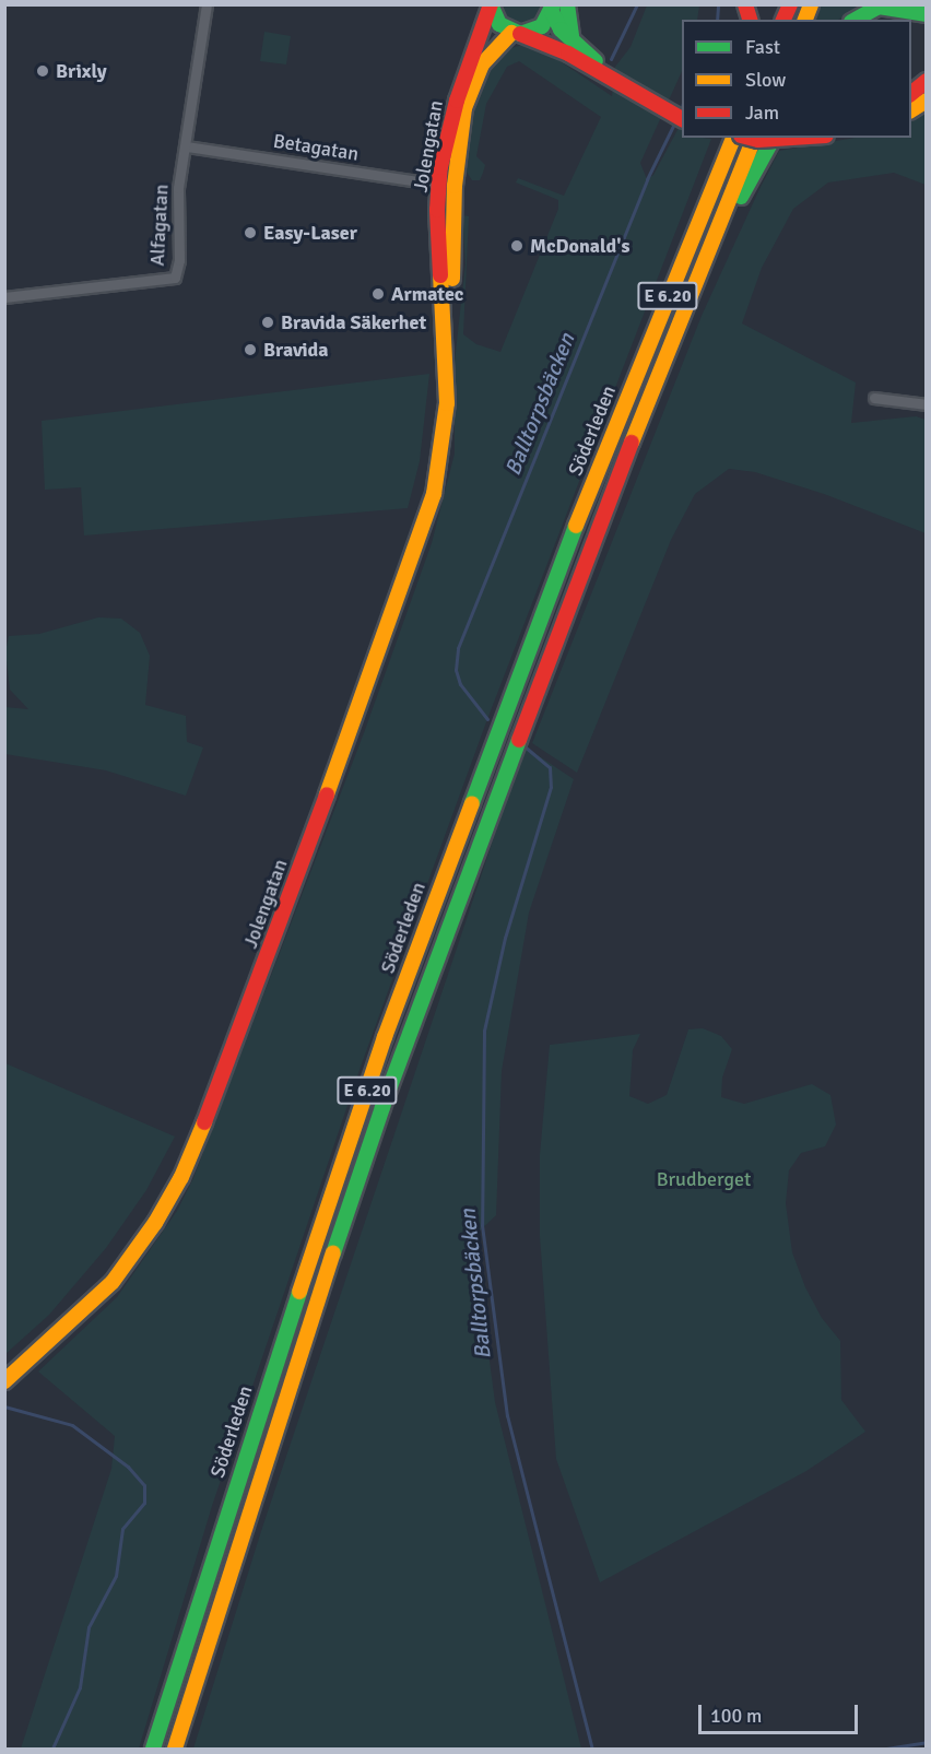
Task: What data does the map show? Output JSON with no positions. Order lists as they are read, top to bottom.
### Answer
{
  "streets": {
    "main road": ["Jolengatan", "E 6.20", "Söderleden"],
    "street": ["Betagatan", "Alfagatan"]
  },
  "crossings": [
    ["Jolengatan", "Betagatan"],
    ["Betagatan", "Alfagatan"]
  ],
  "water": ["Balltorpsbäcken"],
  "parks": ["Brudberget"],
  "places": [
    "Brixly",
    "Easy-Laser",
    "McDonald's",
    "Armatec",
    "Bravida Säkerhet",
    "Bravida"
  ],
  "legend": ["Fast", "Slow", "Jam"],
  "scale_bar": "100 m"
}
